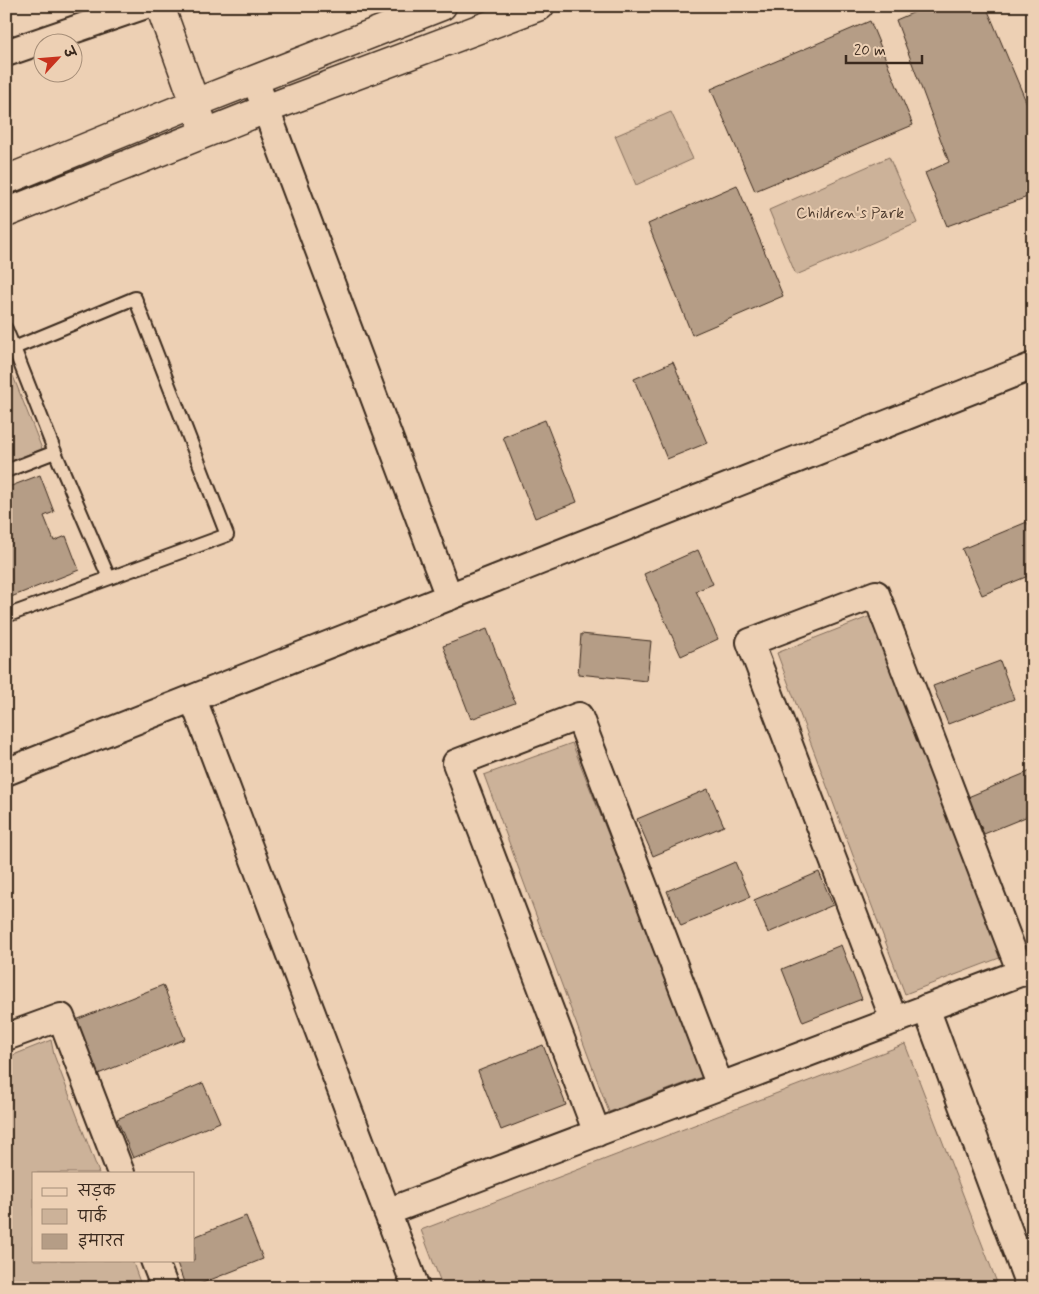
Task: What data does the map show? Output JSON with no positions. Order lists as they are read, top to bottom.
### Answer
{
  "parks": ["Children's Park"],
  "legend": ["सड़क", "पार्क", "इमारत"],
  "scale_bar": "20 m",
  "north": "top right"
}
